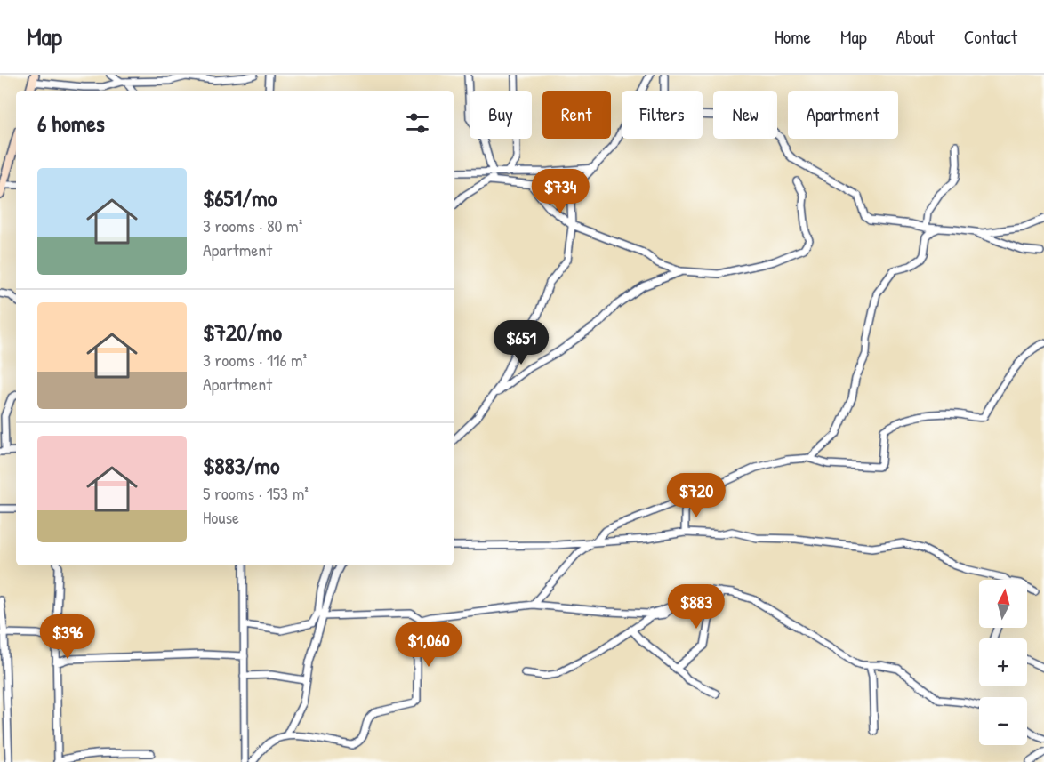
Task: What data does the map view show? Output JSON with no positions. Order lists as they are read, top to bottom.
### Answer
{
  "north": "top",
  "page": {
    "header": "Map",
    "nav": [
      "Home",
      "Map",
      "About",
      "Contact"
    ],
    "chip": [
      "Buy",
      "Rent",
      "Filters",
      "New",
      "Apartment"
    ],
    "heading": "6 homes",
    "list": [
      {
        "name": "$651/mo",
        "note": "3 rooms · 80 m² · Apartment"
      },
      {
        "name": "$720/mo",
        "note": "3 rooms · 116 m² · Apartment"
      },
      {
        "name": "$883/mo",
        "note": "5 rooms · 153 m² · House"
      }
    ],
    "price": [
      "$734",
      "$651",
      "$720",
      "$883",
      "$396",
      "$1,060"
    ],
    "map_buttons": ["+", "−"]
  }
}
